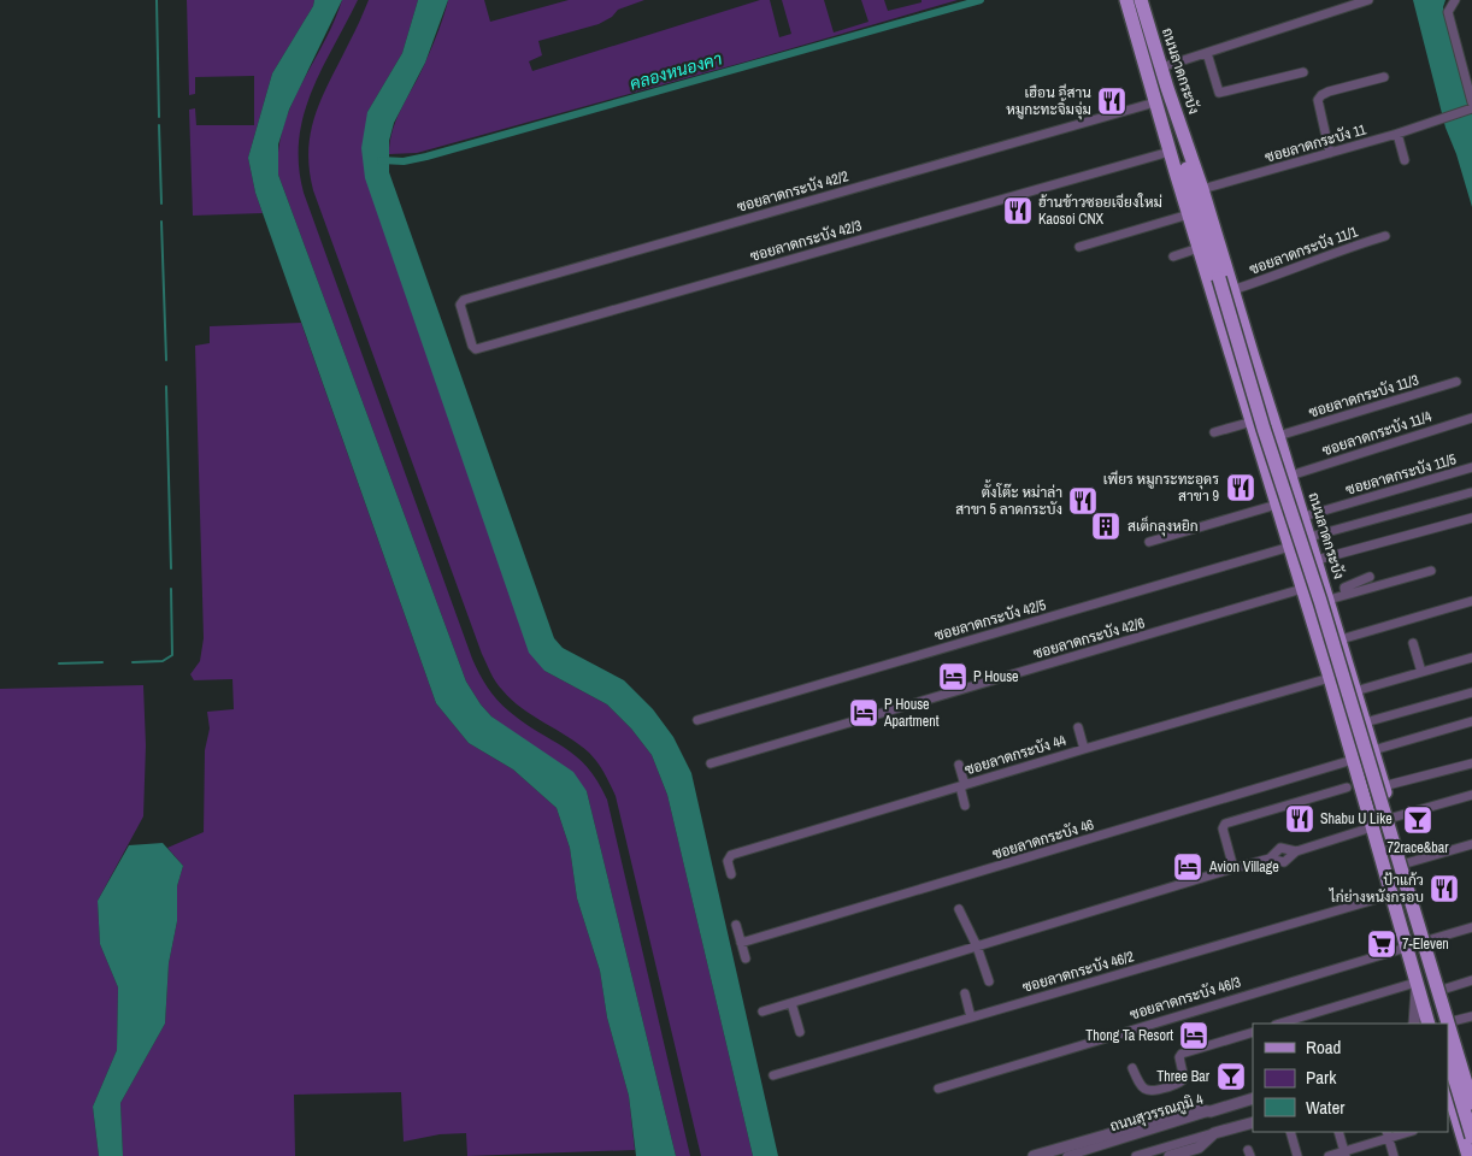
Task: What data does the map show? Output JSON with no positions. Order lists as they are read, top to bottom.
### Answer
{
  "streets": {
    "main road": ["ถนนลาดกระบัง"],
    "street": [
      "ซอยลาดกระบัง 11",
      "ซอยลาดกระบัง 42/2",
      "ซอยลาดกระบัง 42/3",
      "ซอยลาดกระบัง 11/1",
      "ซอยลาดกระบัง 11/3",
      "ซอยลาดกระบัง 11/4",
      "ซอยลาดกระบัง 11/5",
      "ซอยลาดกระบัง 42/5",
      "ซอยลาดกระบัง 42/6",
      "ซอยลาดกระบัง 44",
      "ซอยลาดกระบัง 46",
      "ซอยลาดกระบัง 46/2",
      "ซอยลาดกระบัง 46/3",
      "ถนนสุวรรณภูมิ 4"
    ]
  },
  "crossings": [
    ["ถนนลาดกระบัง", "ซอยลาดกระบัง 11"],
    ["ถนนลาดกระบัง", "ซอยลาดกระบัง 42/2"],
    ["ถนนลาดกระบัง", "ซอยลาดกระบัง 42/3"],
    ["ถนนลาดกระบัง", "ซอยลาดกระบัง 11/1"],
    ["ถนนลาดกระบัง", "ซอยลาดกระบัง 11/3"],
    ["ถนนลาดกระบัง", "ซอยลาดกระบัง 11/4"],
    ["ถนนลาดกระบัง", "ซอยลาดกระบัง 11/5"],
    ["ถนนลาดกระบัง", "ซอยลาดกระบัง 42/5"],
    ["ถนนลาดกระบัง", "ซอยลาดกระบัง 42/6"],
    ["ถนนลาดกระบัง", "ซอยลาดกระบัง 44"],
    ["ถนนลาดกระบัง", "ซอยลาดกระบัง 46"],
    ["ถนนลาดกระบัง", "ซอยลาดกระบัง 46/2"],
    ["ถนนลาดกระบัง", "ซอยลาดกระบัง 46/3"],
    ["ซอยลาดกระบัง 42/2", "ซอยลาดกระบัง 42/3"]
  ],
  "water": ["คลองหนองคา"],
  "places": {
    "restaurant": [
      "เฮือน อีสาน หมูกะทะจิ้มจุ่ม",
      "ฮ้านข้าวซอยเจียงใหม่ Kaosoi CNX",
      "เพียร หมูกระทะอุดร สาขา 9",
      "ตั้งโต๊ะ หม่าล่า สาขา 5 ลาดกระบัง",
      "Shabu U Like",
      "ป้าแก้ว ไก่ย่างหนังกรอบ"
    ],
    "building": ["สเต็กลุงหยิก"],
    "hotel": [
      "P House",
      "P House Apartment",
      "Avion Village",
      "Thong Ta Resort"
    ],
    "bar": ["72race&bar", "Three Bar"],
    "supermarket": ["7-Eleven"]
  },
  "legend": ["Road", "Park", "Water"]
}
